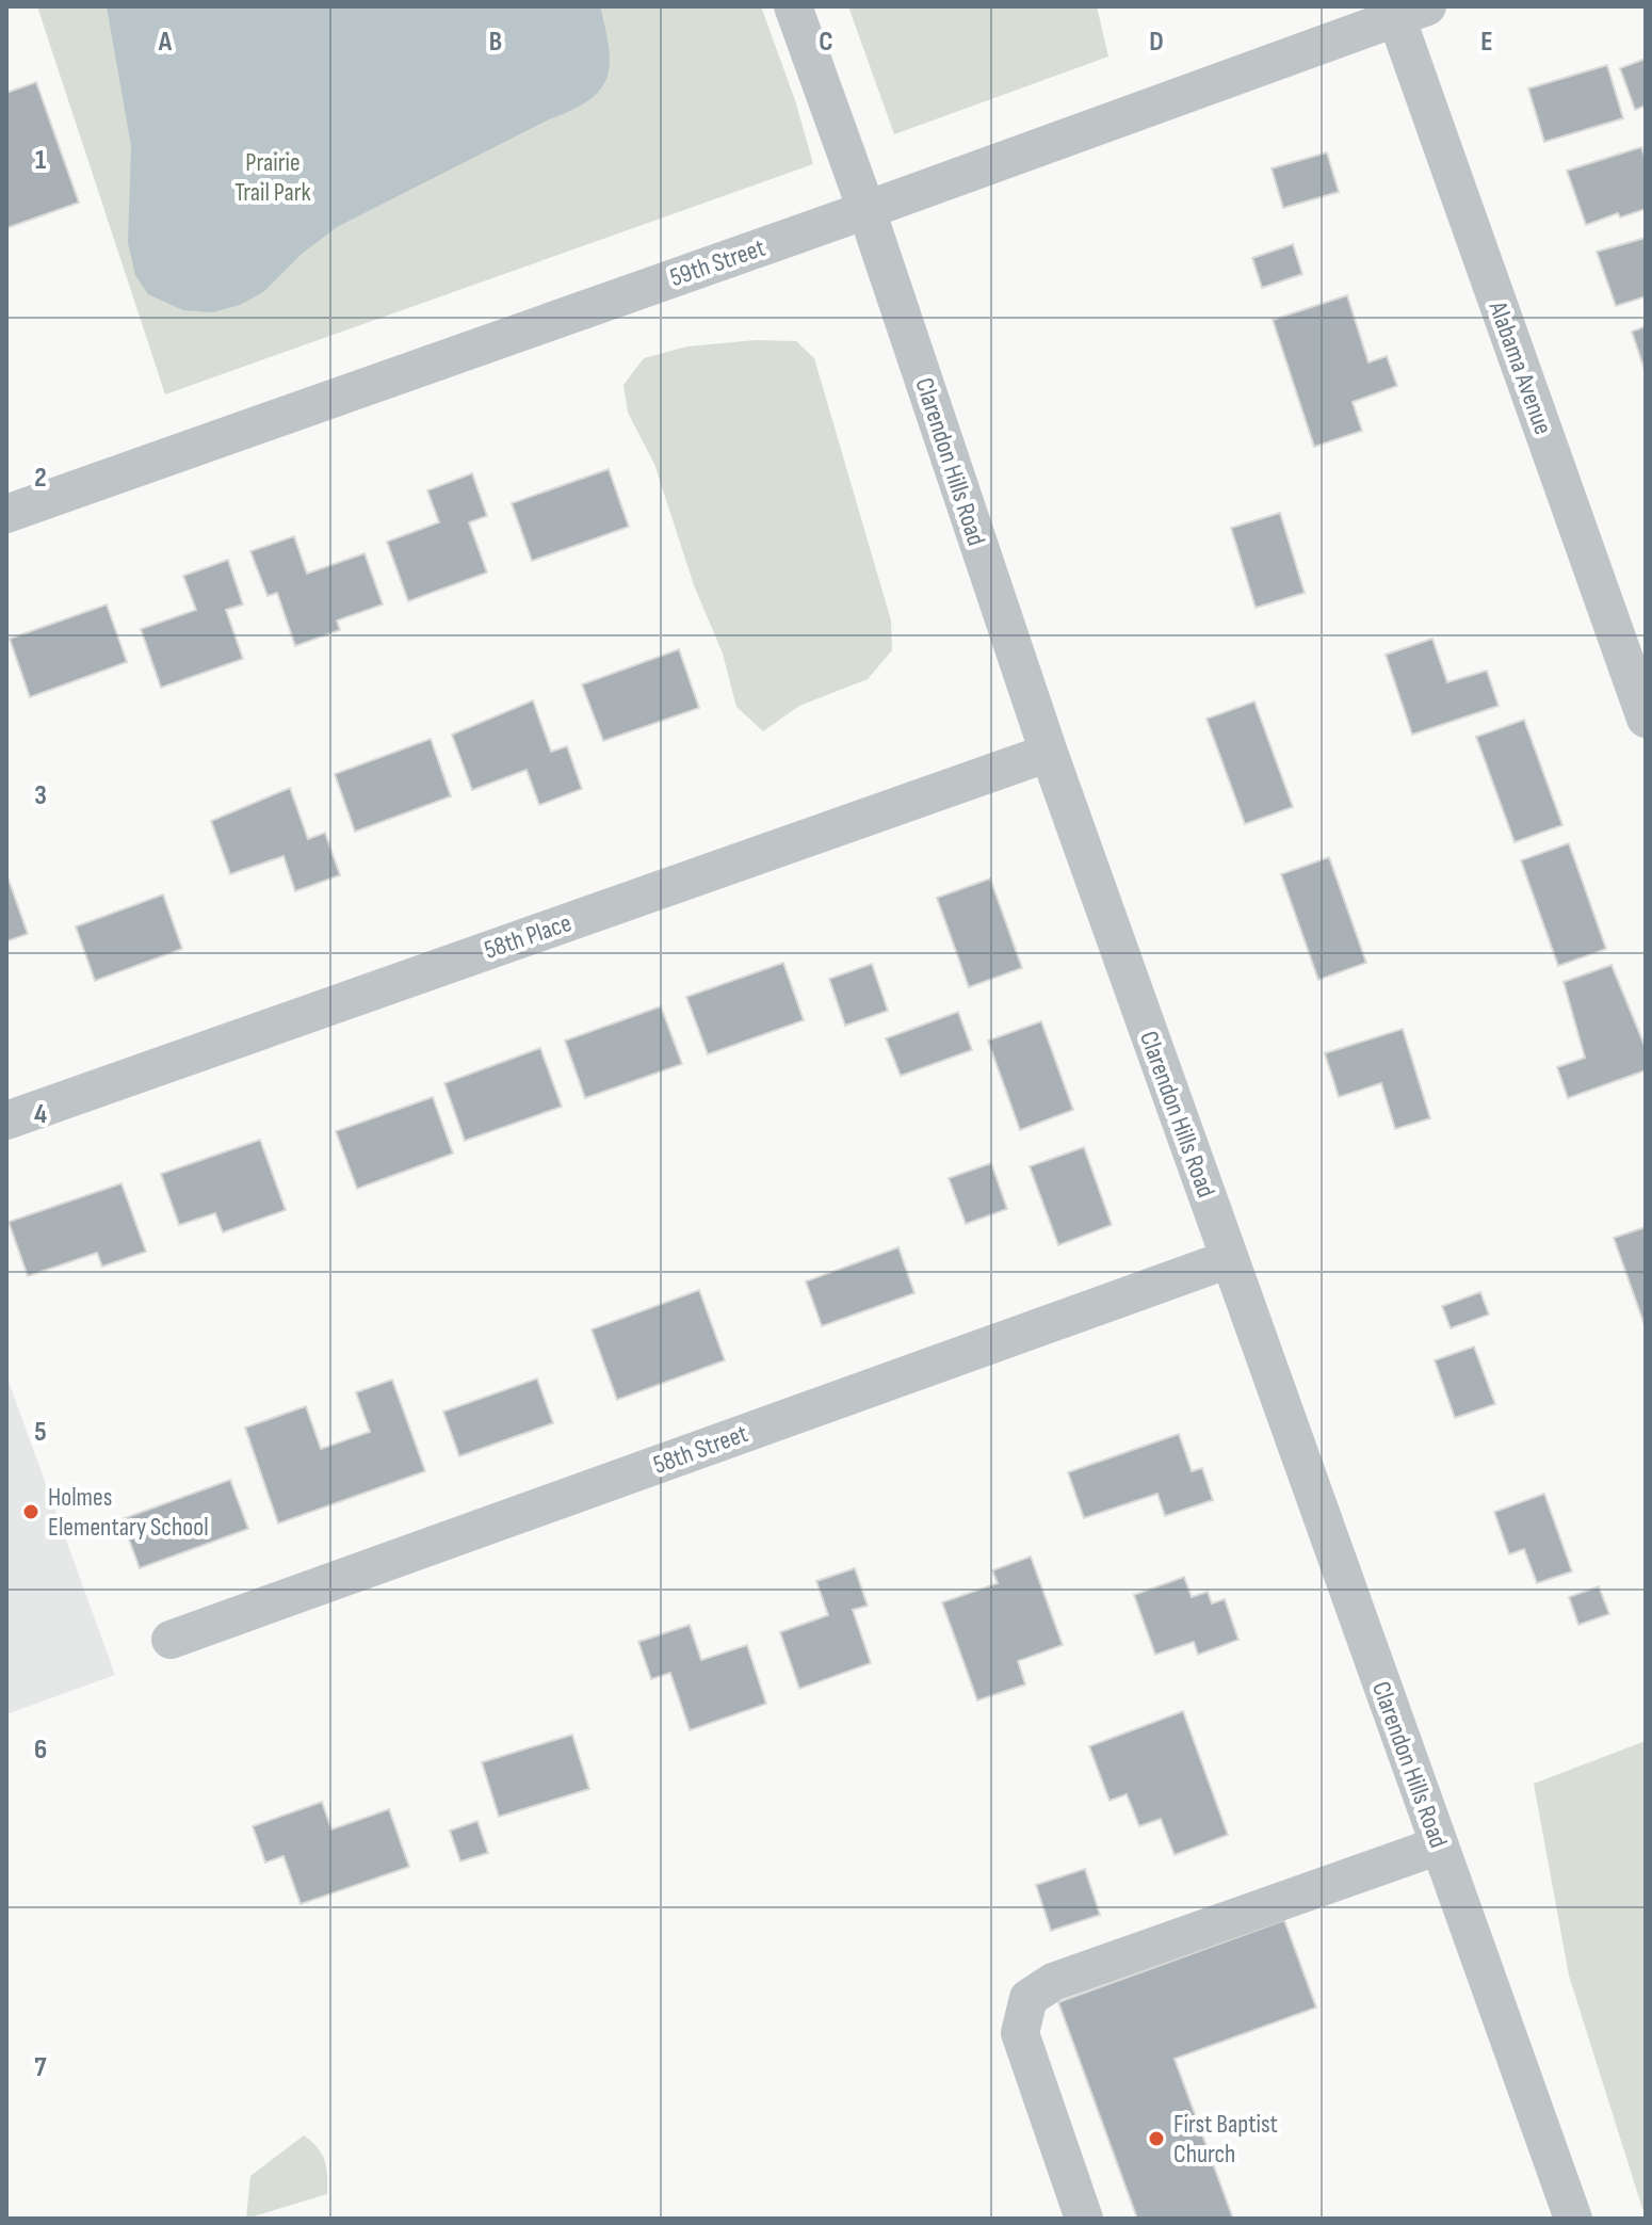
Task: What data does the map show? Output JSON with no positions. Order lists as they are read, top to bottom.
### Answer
{
  "streets": {
    "street": [
      "59th Street",
      "Alabama Avenue",
      "Clarendon Hills Road",
      "58th Place",
      "58th Street"
    ]
  },
  "crossings": [
    ["59th Street", "Alabama Avenue"],
    ["59th Street", "Clarendon Hills Road"],
    ["Clarendon Hills Road", "58th Place"],
    ["Clarendon Hills Road", "58th Street"]
  ],
  "parks": ["Prairie Trail Park"],
  "places": ["Holmes Elementary School", "First Baptist Church"],
  "grid": {
    "columns": [
      "A",
      "B",
      "C",
      "D",
      "E"
    ],
    "rows": [
      "1",
      "2",
      "3",
      "4",
      "5",
      "6",
      "7"
    ]
  }
}
